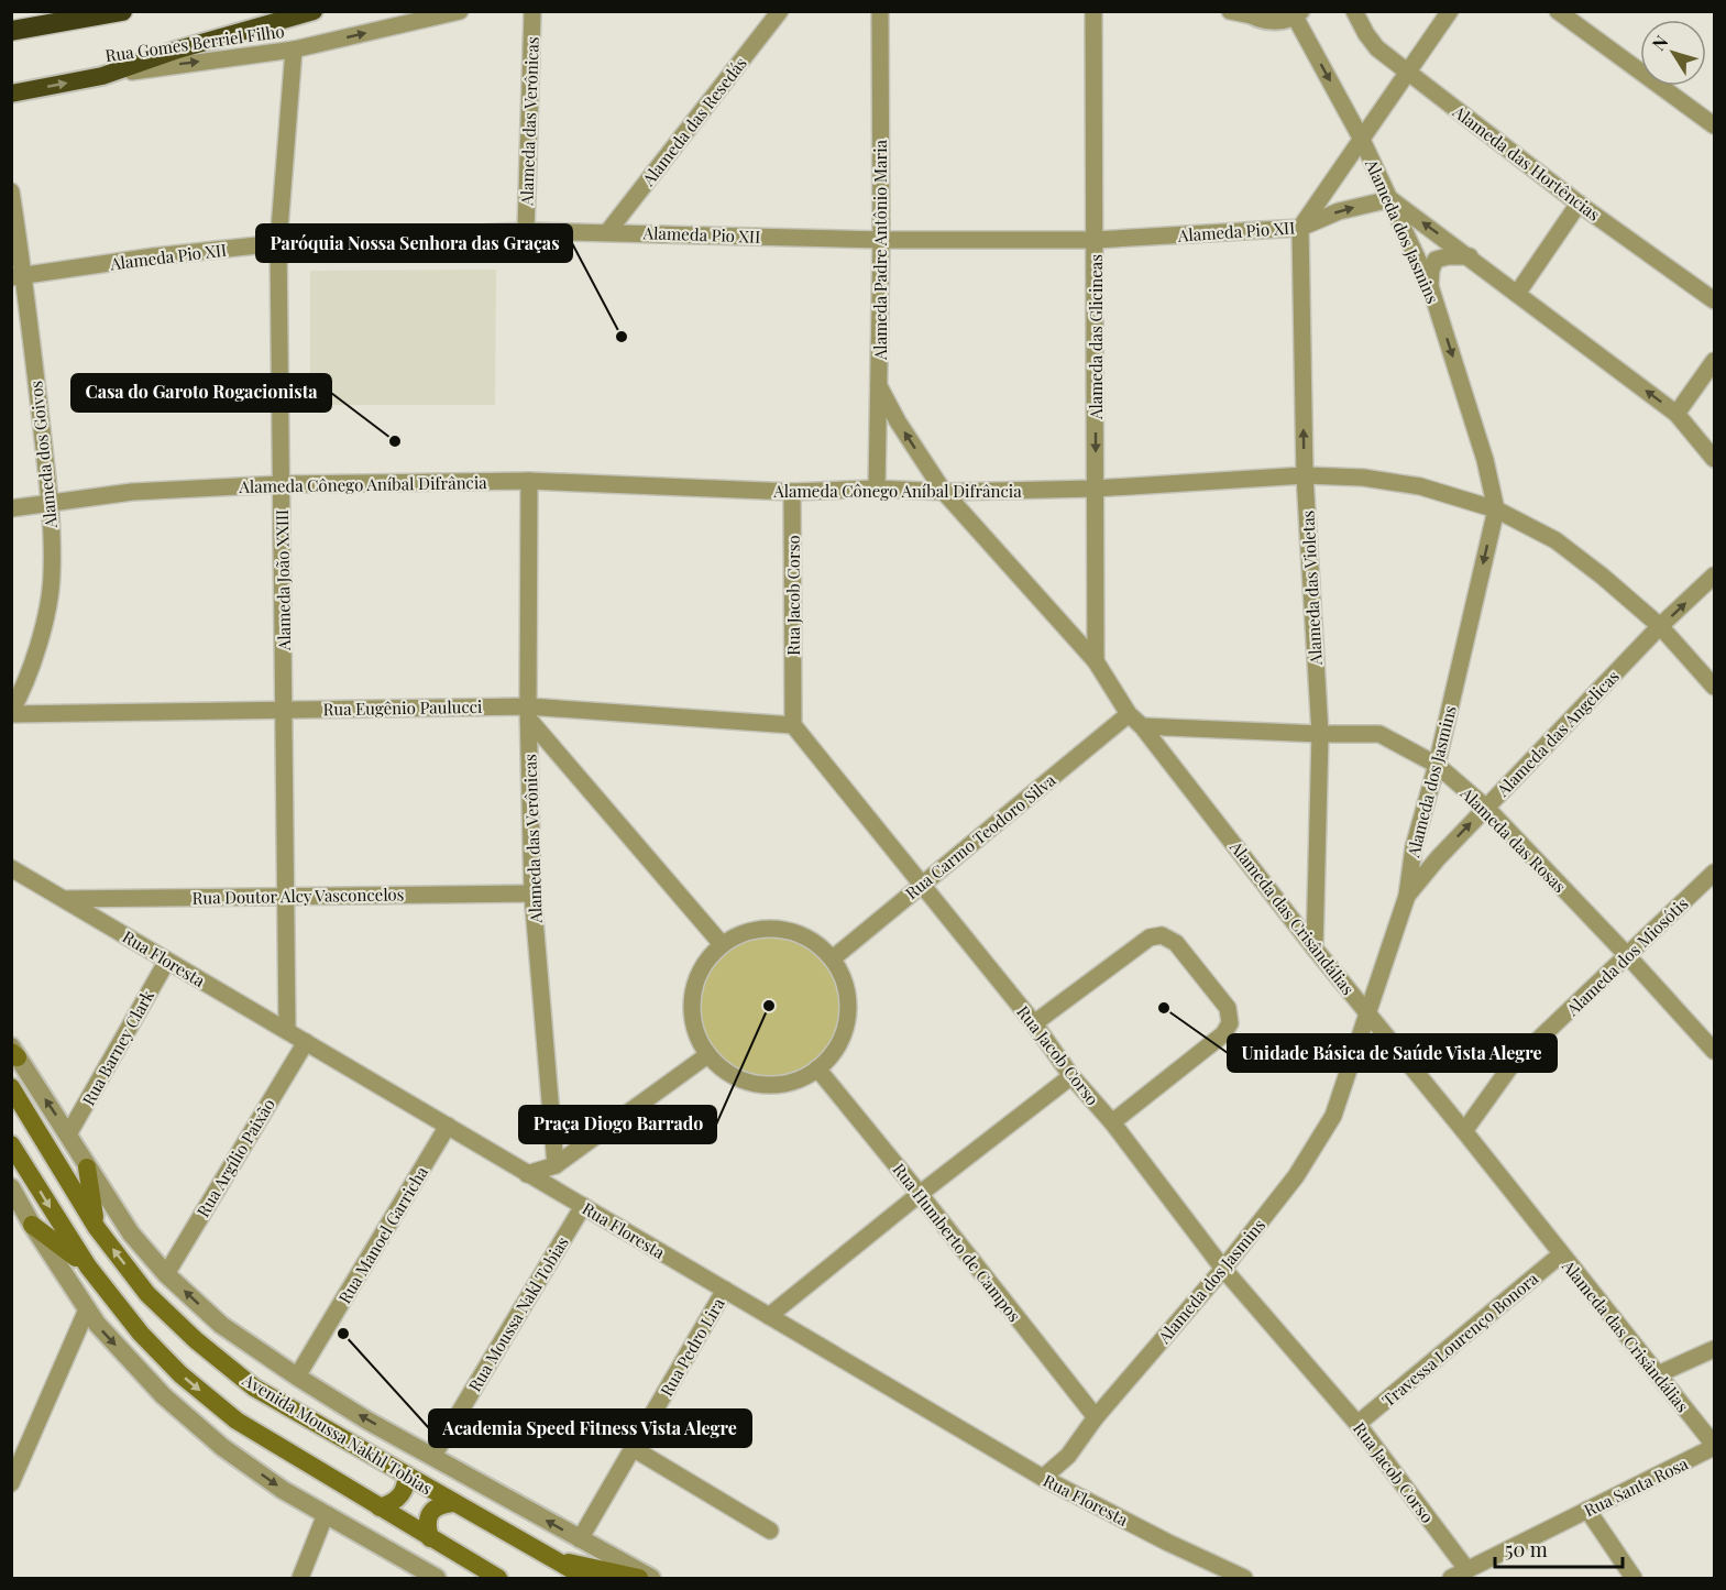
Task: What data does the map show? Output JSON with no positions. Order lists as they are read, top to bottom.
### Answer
{
  "streets": {
    "highway": ["Rua Gomes Berriel Filho"],
    "main road": ["Avenida Moussa Nakhl Tobias"],
    "street": [
      "Alameda das Verônicas",
      "Alameda das Resedás",
      "Alameda das Hortências",
      "Alameda Pio XII",
      "Alameda dos Jasmins",
      "Alameda Padre Antônio Maria",
      "Alameda das Glicineas",
      "Alameda dos Goivos",
      "Alameda Cônego Aníbal Difrância",
      "Alameda João XXIII",
      "Alameda das Violetas",
      "Rua Jacob Corso",
      "Rua Eugênio Paulucci",
      "Alameda das Angelicas",
      "Rua Carmo Teodoro Silva",
      "Alameda das Rosas",
      "Rua Doutor Alcy Vasconcelos",
      "Alameda das Crisândálias",
      "Alameda dos Miosótis",
      "Rua Floresta",
      "Rua Barney Clark",
      "Rua Argílio Paixão",
      "Rua Manoel Garricha",
      "Rua Humberto de Campos",
      "Rua Moussa Nakl Tobias",
      "Travessa Lourenço Bonora",
      "Rua Pedro Lira",
      "Rua Santa Rosa"
    ]
  },
  "crossings": [
    ["Rua Gomes Berriel Filho", "Alameda João XXIII"],
    ["Alameda das Verônicas", "Alameda Pio XII"],
    ["Alameda das Verônicas", "Alameda Cônego Aníbal Difrância"],
    ["Alameda das Verônicas", "Rua Eugênio Paulucci"],
    ["Alameda das Verônicas", "Rua Doutor Alcy Vasconcelos"],
    ["Alameda das Resedás", "Alameda Pio XII"],
    ["Alameda Pio XII", "Alameda dos Jasmins"],
    ["Alameda Pio XII", "Alameda Padre Antônio Maria"],
    ["Alameda Pio XII", "Alameda das Glicineas"],
    ["Alameda Pio XII", "Alameda dos Goivos"],
    ["Alameda Pio XII", "Alameda João XXIII"],
    ["Alameda Pio XII", "Alameda das Violetas"],
    ["Alameda dos Jasmins", "Alameda Cônego Aníbal Difrância"],
    ["Alameda dos Jasmins", "Rua Jacob Corso"],
    ["Alameda dos Jasmins", "Alameda das Angelicas"],
    ["Alameda dos Jasmins", "Alameda das Rosas"],
    ["Alameda dos Jasmins", "Alameda das Crisândálias"],
    ["Alameda dos Jasmins", "Rua Floresta"],
    ["Alameda dos Jasmins", "Rua Humberto de Campos"],
    ["Alameda Padre Antônio Maria", "Alameda Cônego Aníbal Difrância"],
    ["Alameda Padre Antônio Maria", "Alameda das Crisândálias"],
    ["Alameda das Glicineas", "Alameda Cônego Aníbal Difrância"],
    ["Alameda das Glicineas", "Alameda das Crisândálias"],
    ["Alameda dos Goivos", "Alameda Cônego Aníbal Difrância"],
    ["Alameda dos Goivos", "Rua Eugênio Paulucci"],
    ["Alameda Cônego Aníbal Difrância", "Alameda João XXIII"],
    ["Alameda Cônego Aníbal Difrância", "Alameda das Violetas"],
    ["Alameda Cônego Aníbal Difrância", "Rua Jacob Corso"],
    ["Alameda Cônego Aníbal Difrância", "Alameda das Angelicas"],
    ["Alameda Cônego Aníbal Difrância", "Alameda das Crisândálias"],
    ["Alameda João XXIII", "Rua Eugênio Paulucci"],
    ["Alameda João XXIII", "Rua Doutor Alcy Vasconcelos"],
    ["Alameda João XXIII", "Rua Floresta"],
    ["Alameda das Violetas", "Alameda das Rosas"],
    ["Alameda das Violetas", "Alameda das Crisândálias"],
    ["Rua Jacob Corso", "Rua Eugênio Paulucci"],
    ["Rua Jacob Corso", "Rua Carmo Teodoro Silva"],
    ["Rua Jacob Corso", "Travessa Lourenço Bonora"],
    ["Rua Jacob Corso", "Rua Santa Rosa"],
    ["Alameda das Angelicas", "Alameda das Rosas"],
    ["Rua Carmo Teodoro Silva", "Alameda das Crisândálias"],
    ["Rua Carmo Teodoro Silva", "Rua Humberto de Campos"],
    ["Alameda das Rosas", "Alameda das Crisândálias"],
    ["Alameda das Rosas", "Alameda dos Miosótis"],
    ["Rua Doutor Alcy Vasconcelos", "Rua Floresta"],
    ["Alameda das Crisândálias", "Alameda dos Miosótis"],
    ["Alameda das Crisândálias", "Travessa Lourenço Bonora"],
    ["Alameda das Crisândálias", "Rua Santa Rosa"],
    ["Rua Floresta", "Rua Barney Clark"],
    ["Rua Floresta", "Rua Argílio Paixão"],
    ["Rua Floresta", "Rua Manoel Garricha"],
    ["Rua Floresta", "Rua Moussa Nakl Tobias"],
    ["Rua Floresta", "Rua Pedro Lira"]
  ],
  "one_way": ["Rua Gomes Berriel Filho", "Alameda dos Jasmins", "Alameda das Glicineas"],
  "places": [
    "Paróquia Nossa Senhora das Graças",
    "Casa do Garoto Rogacionista",
    "Praça Diogo Barrado",
    "Unidade Básica de Saúde Vista Alegre",
    "Academia Speed Fitness Vista Alegre"
  ],
  "scale_bar": "50 m",
  "north": "top left"
}
